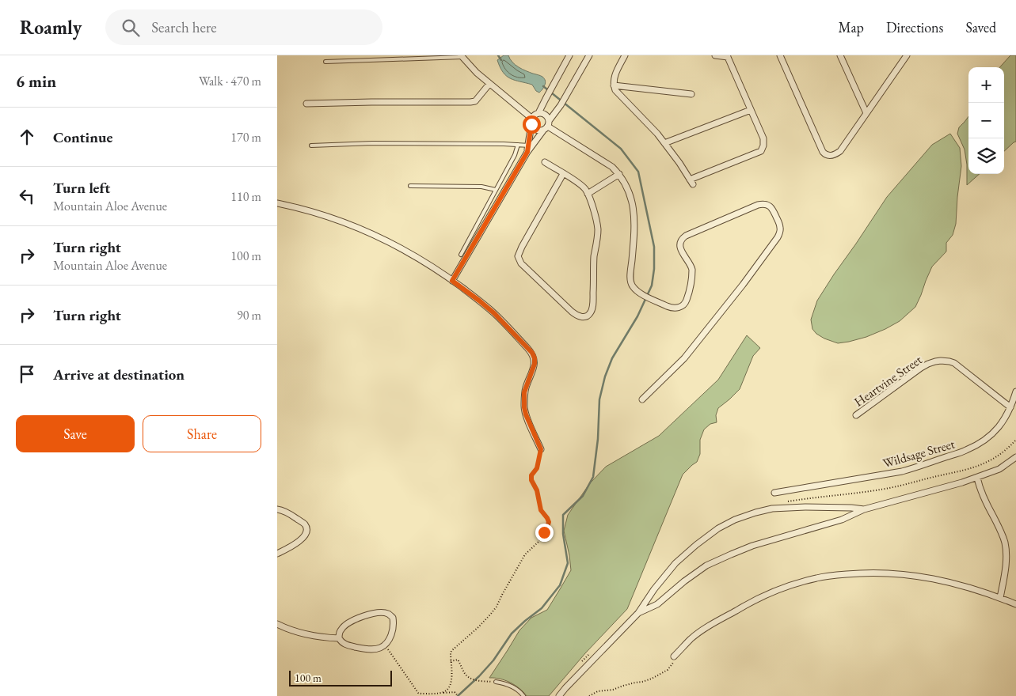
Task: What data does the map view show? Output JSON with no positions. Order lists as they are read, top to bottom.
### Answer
{
  "streets": {
    "street": ["Heartvine Street", "Wildsage Street"]
  },
  "crossings": [
    ["Heartvine Street", "Wildsage Street"]
  ],
  "scale_bar": "100 m",
  "page": {
    "header": "Roamly",
    "search": "Search here",
    "nav": ["Map", "Directions", "Saved"],
    "heading": ["6 min", "Walk · 470 m"],
    "map_buttons": ["+", "−"],
    "list": [
      ["Continue", "170 m"],
      ["Turn left", "Mountain Aloe Avenue", "110 m"],
      ["Turn right", "Mountain Aloe Avenue", "100 m"],
      ["Turn right", "90 m"],
      "Arrive at destination"
    ],
    "buttons": ["Save", "Share"],
    "scale": "100 m"
  }
}
